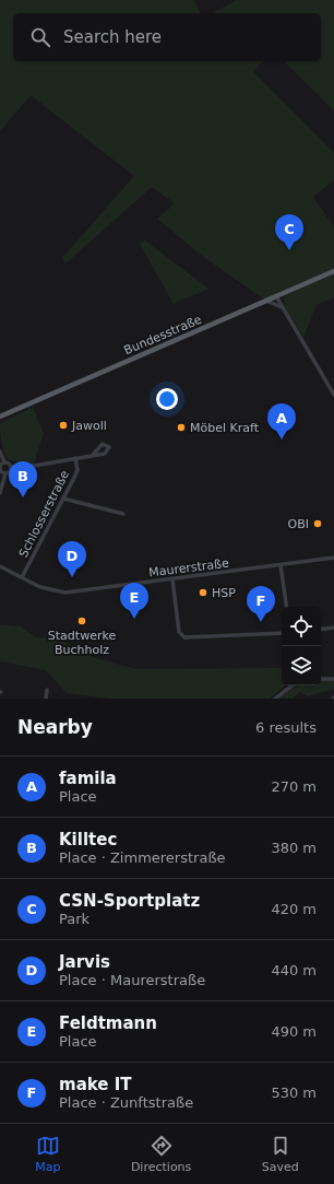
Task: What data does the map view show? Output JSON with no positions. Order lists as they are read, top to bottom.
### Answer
{
  "streets": {
    "main road": ["Bundesstraße"],
    "street": ["Schlosserstraße", "Maurerstraße"]
  },
  "crossings": [
    ["Schlosserstraße", "Maurerstraße"]
  ],
  "places": [
    "Jawoll",
    "Möbel Kraft",
    "OBI",
    "HSP",
    "Stadtwerke Buchholz"
  ],
  "page": {
    "search": "Search here",
    "pins": [
      "C",
      "A",
      "B",
      "D",
      "E",
      "F"
    ],
    "heading": ["Nearby", "6 results"],
    "list": [
      {
        "mark": "A",
        "name": "famila",
        "note": "Place",
        "value": "270 m"
      },
      {
        "mark": "B",
        "name": "Killtec",
        "note": "Place · Zimmererstraße",
        "value": "380 m"
      },
      {
        "mark": "C",
        "name": "CSN-Sportplatz",
        "note": "Park",
        "value": "420 m"
      },
      {
        "mark": "D",
        "name": "Jarvis",
        "note": "Place · Maurerstraße",
        "value": "440 m"
      },
      {
        "mark": "E",
        "name": "Feldtmann",
        "note": "Place",
        "value": "490 m"
      },
      {
        "mark": "F",
        "name": "make IT",
        "note": "Place · Zunftstraße",
        "value": "530 m"
      }
    ],
    "nav": ["Map", "Directions", "Saved"]
  }
}
